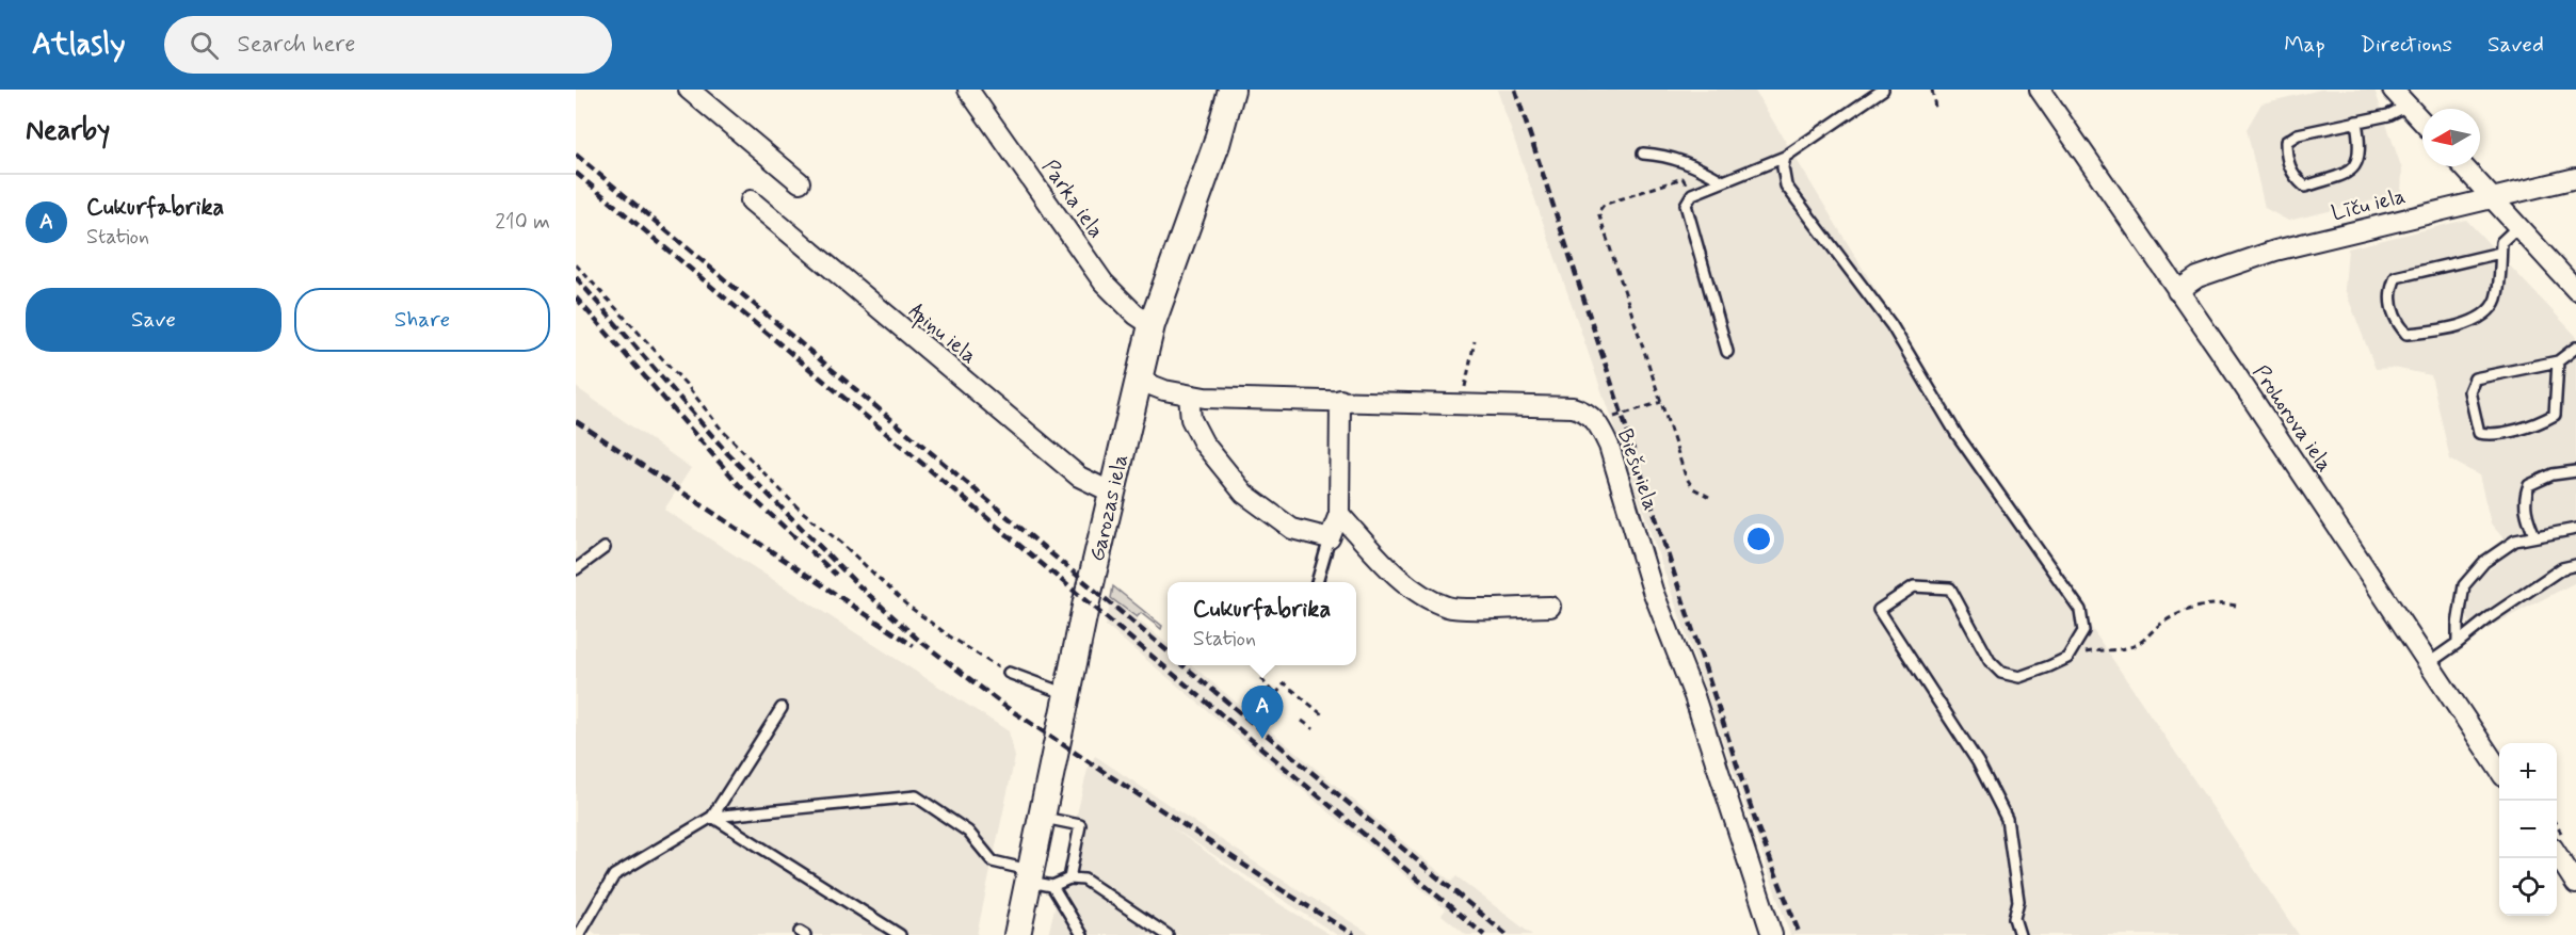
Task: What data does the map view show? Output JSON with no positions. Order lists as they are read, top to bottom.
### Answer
{
  "streets": {
    "main road": ["Garozas iela"],
    "street": [
      "Parka iela",
      "Līču iela",
      "Apiņu iela",
      "Prohorova iela",
      "Biešu iela"
    ]
  },
  "crossings": [
    ["Parka iela", "Garozas iela"],
    ["Līču iela", "Prohorova iela"],
    ["Apiņu iela", "Garozas iela"],
    ["Biešu iela", "Garozas iela"]
  ],
  "north": "left",
  "page": {
    "header": "Atlasly",
    "search": "Search here",
    "nav": ["Map", "Directions", "Saved"],
    "heading": "Nearby",
    "list": [
      {
        "mark": "A",
        "name": "Cukurfabrika",
        "note": "Station",
        "value": "210 m"
      }
    ],
    "buttons": ["Save", "Share"],
    "popup": ["Cukurfabrika", "Station"],
    "pins": "A",
    "map_buttons": ["+", "−"]
  }
}
